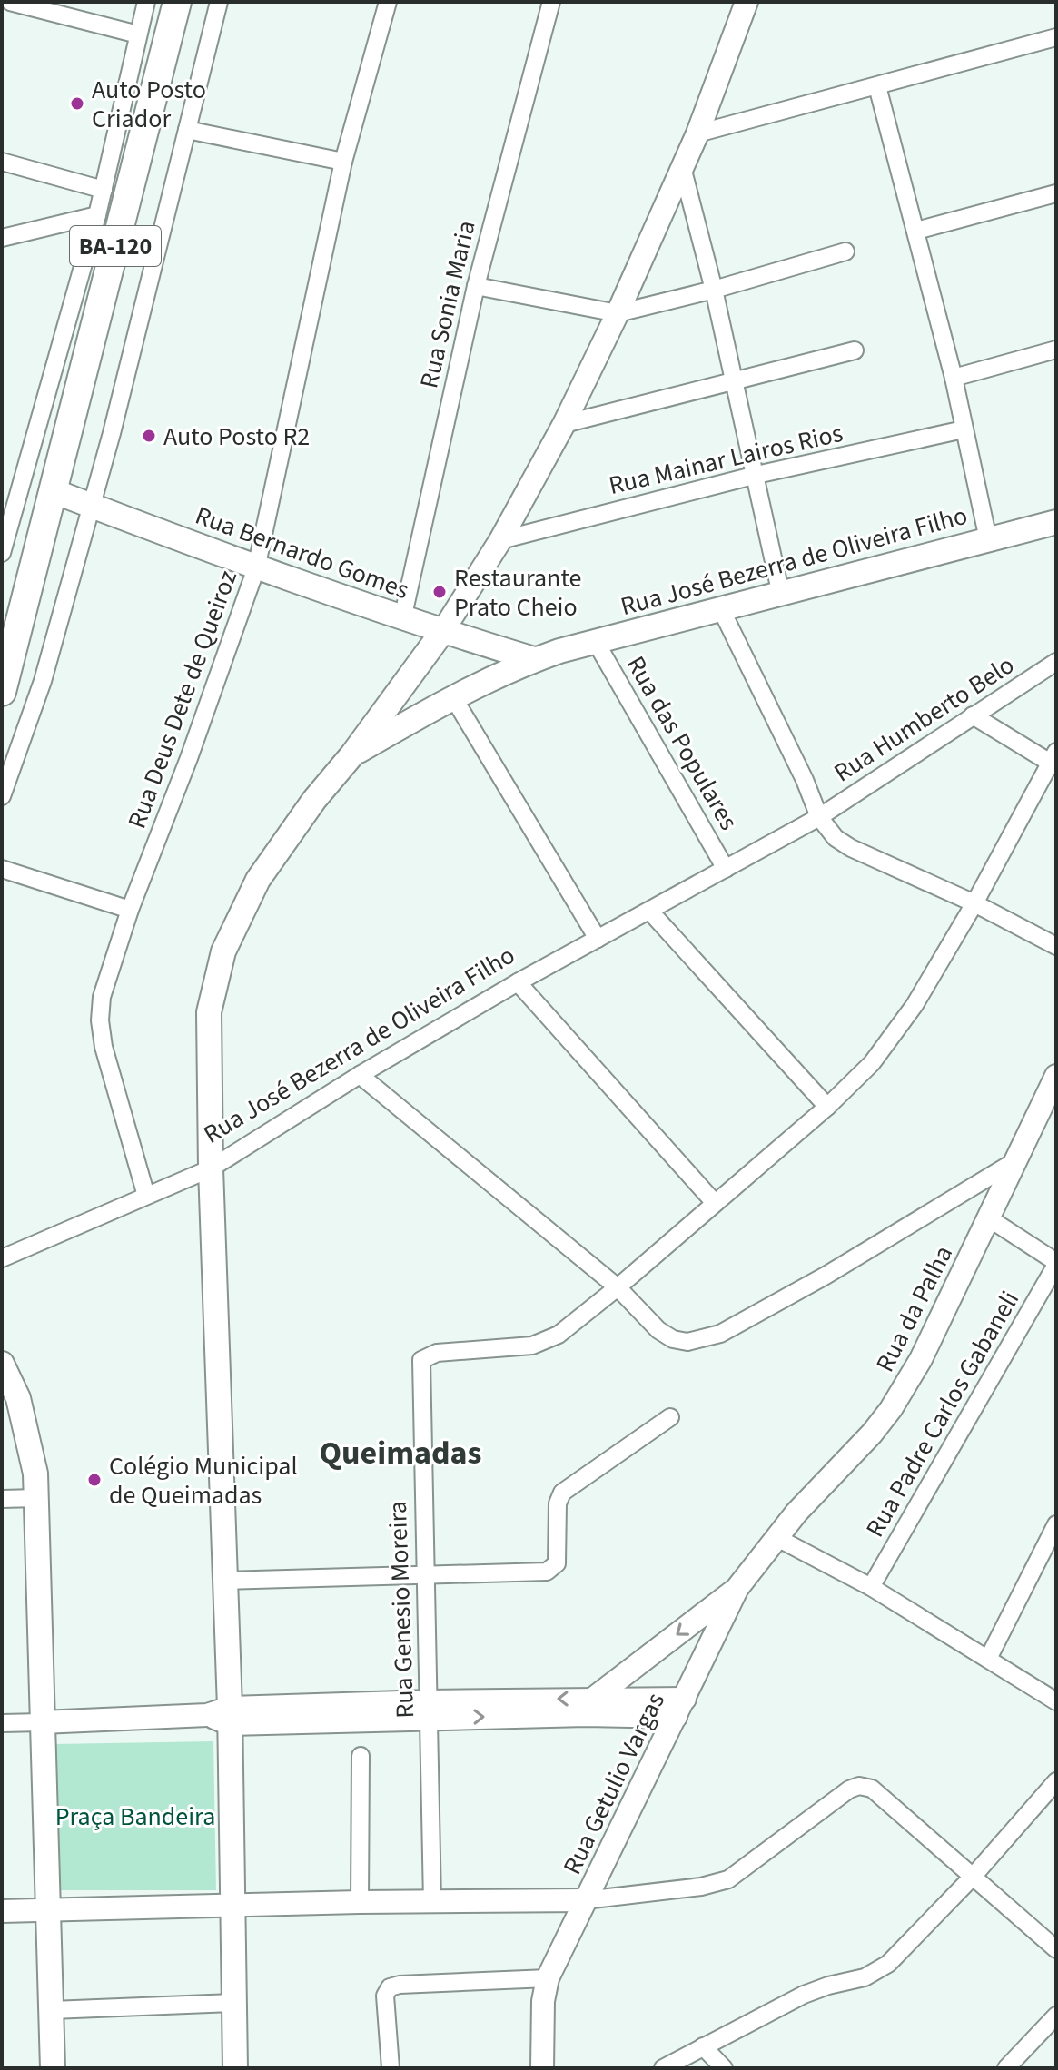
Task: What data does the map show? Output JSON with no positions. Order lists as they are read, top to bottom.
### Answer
{
  "streets": {
    "main road": ["BA-120", "Rua Bernardo Gomes", "Rua José Bezerra de Oliveira Filho"],
    "street": [
      "Rua Sonia Maria",
      "Rua Mainar Lairos Rios",
      "Rua Deus Dete de Queiroz",
      "Rua Humberto Belo",
      "Rua das Populares",
      "Rua da Palha",
      "Rua Padre Carlos Gabaneli",
      "Rua Genesio Moreira",
      "Rua Getulio Vargas"
    ]
  },
  "crossings": [
    ["BA-120", "Rua Bernardo Gomes"],
    ["Rua Sonia Maria", "Rua Bernardo Gomes"],
    ["Rua Bernardo Gomes", "Rua José Bezerra de Oliveira Filho"],
    ["Rua Bernardo Gomes", "Rua Deus Dete de Queiroz"],
    ["Rua José Bezerra de Oliveira Filho", "Rua Humberto Belo"],
    ["Rua José Bezerra de Oliveira Filho", "Rua das Populares"],
    ["Rua da Palha", "Rua Getulio Vargas"]
  ],
  "districts": ["Queimadas"],
  "parks": ["Praça Bandeira"],
  "places": [
    "Auto Posto Criador",
    "Auto Posto R2",
    "Restaurante Prato Cheio",
    "Colégio Municipal de Queimadas"
  ]
}
